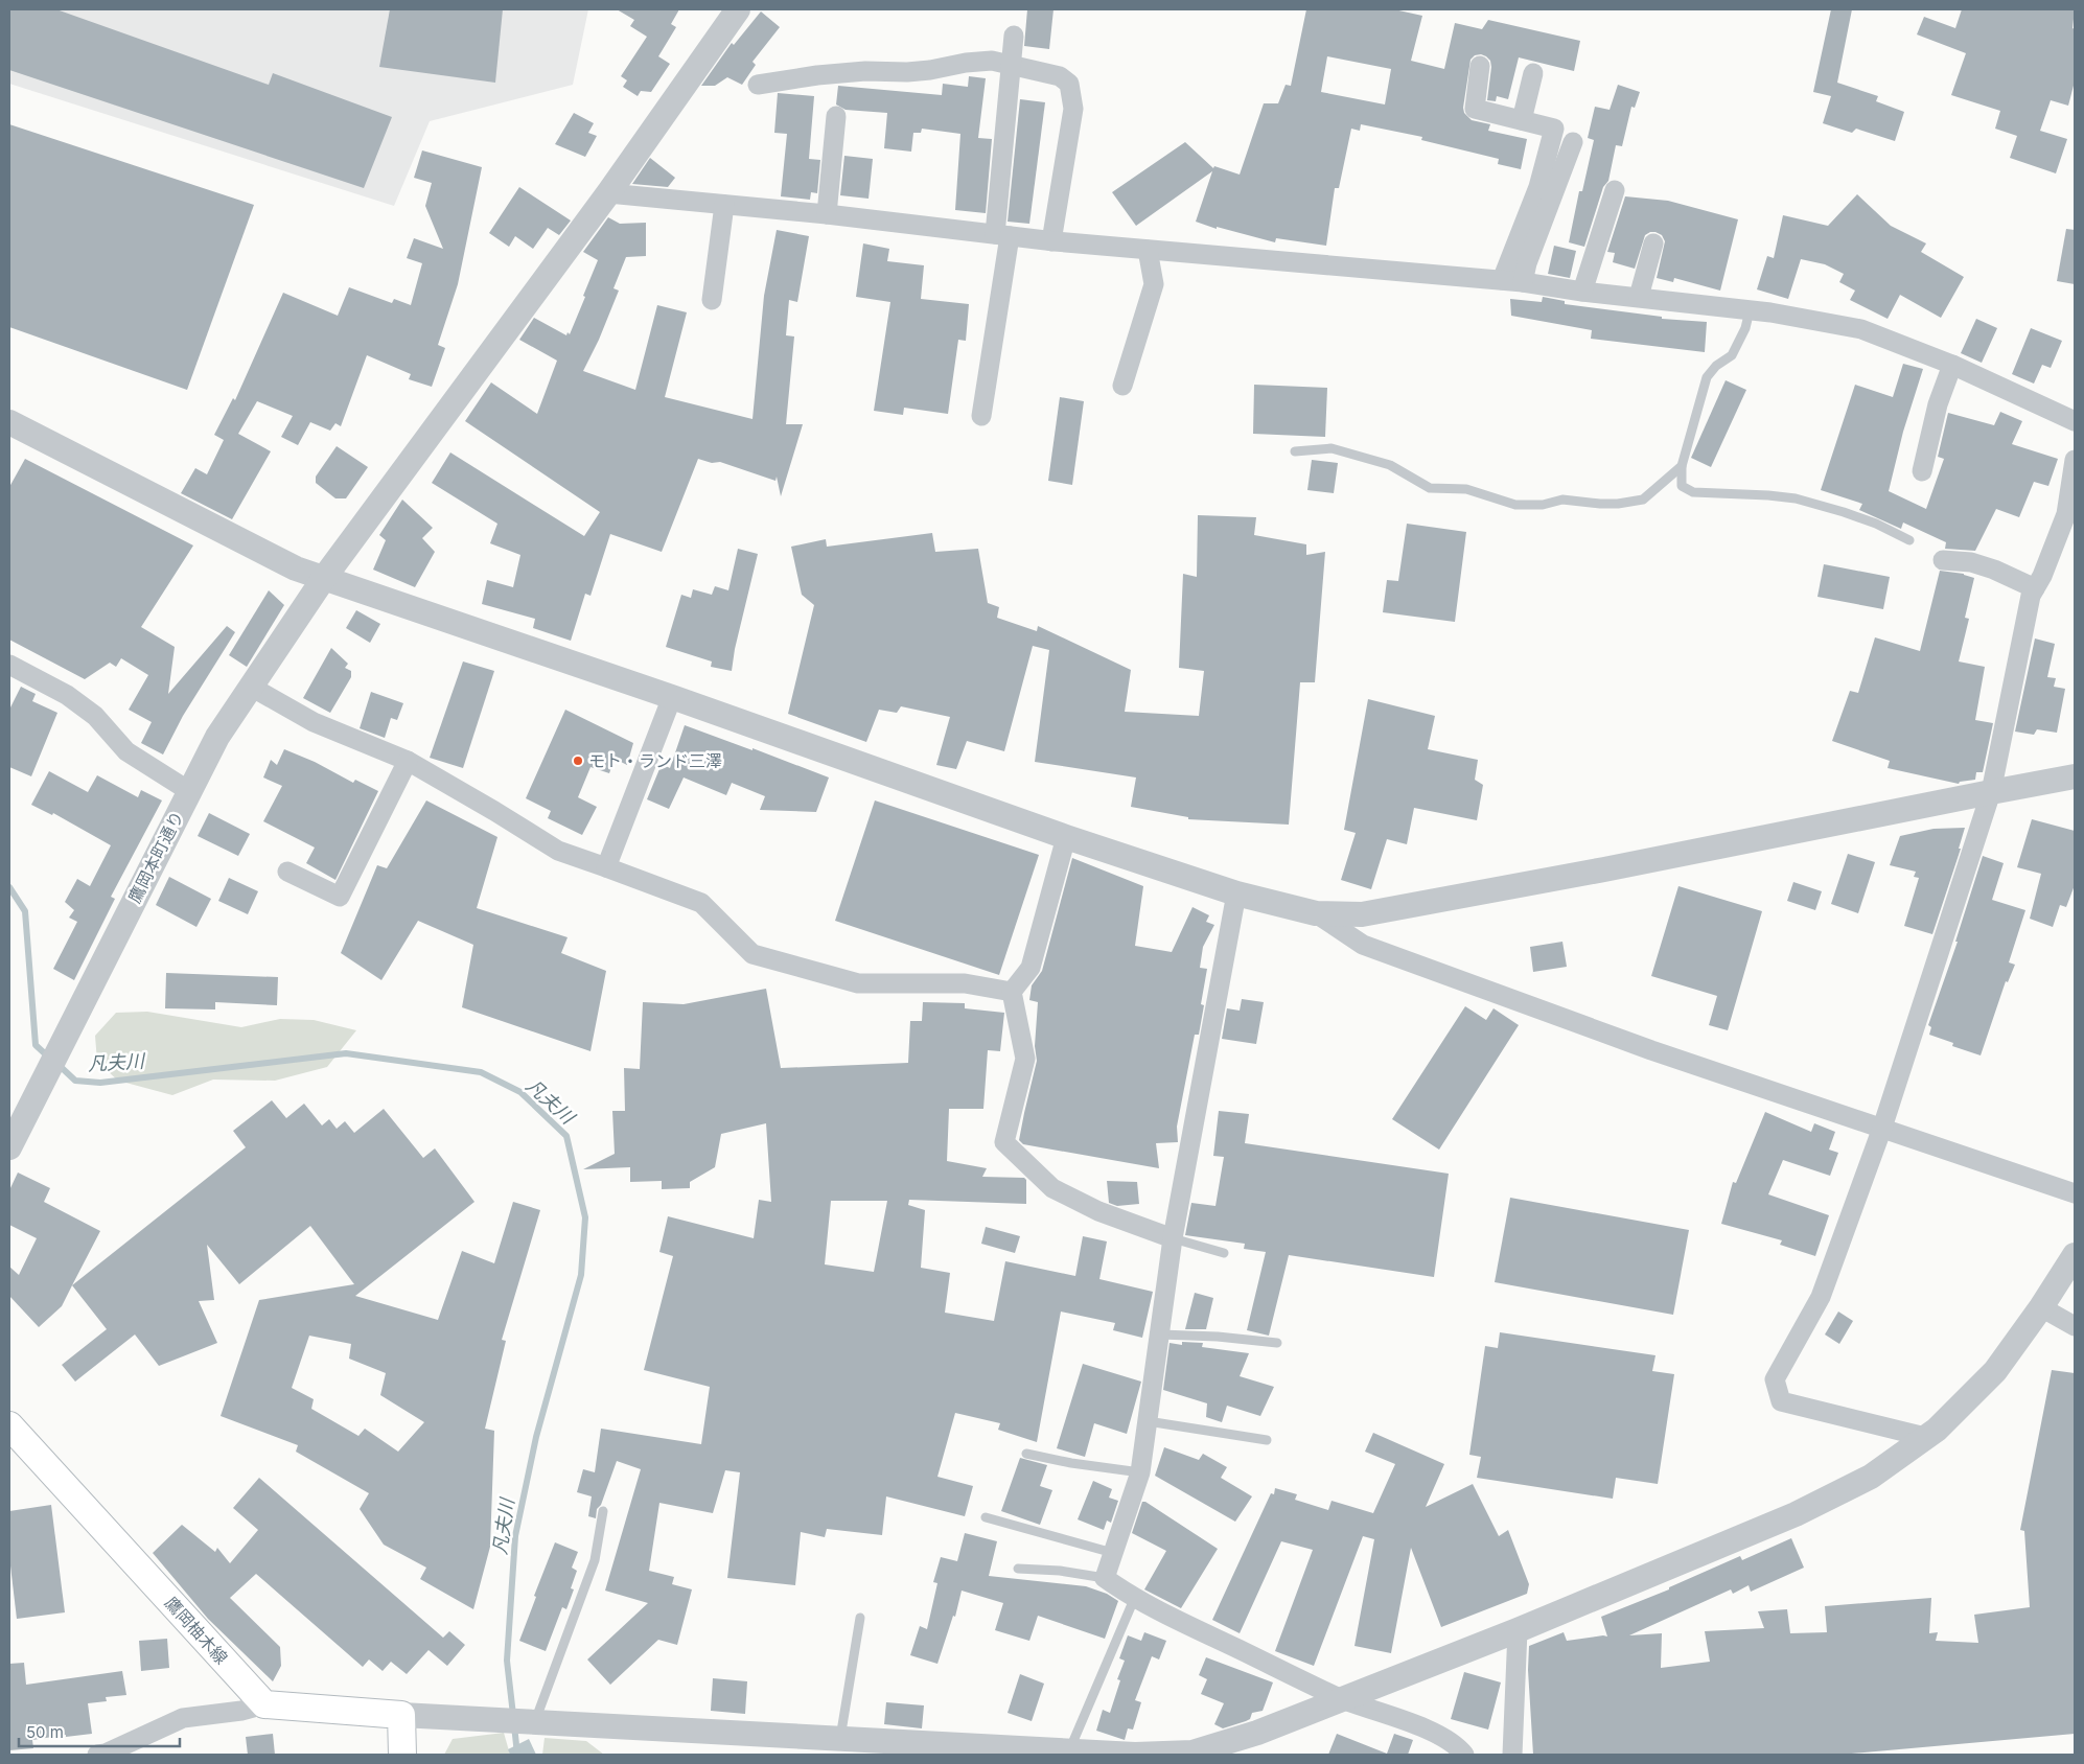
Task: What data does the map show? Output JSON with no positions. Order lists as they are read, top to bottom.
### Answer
{
  "streets": {
    "main road": ["鷹岡柚木線"],
    "street": ["鷹岡本町通り"]
  },
  "water": ["凡夫川"],
  "places": ["モト・ランド三澤"],
  "scale_bar": "50 m"
}
